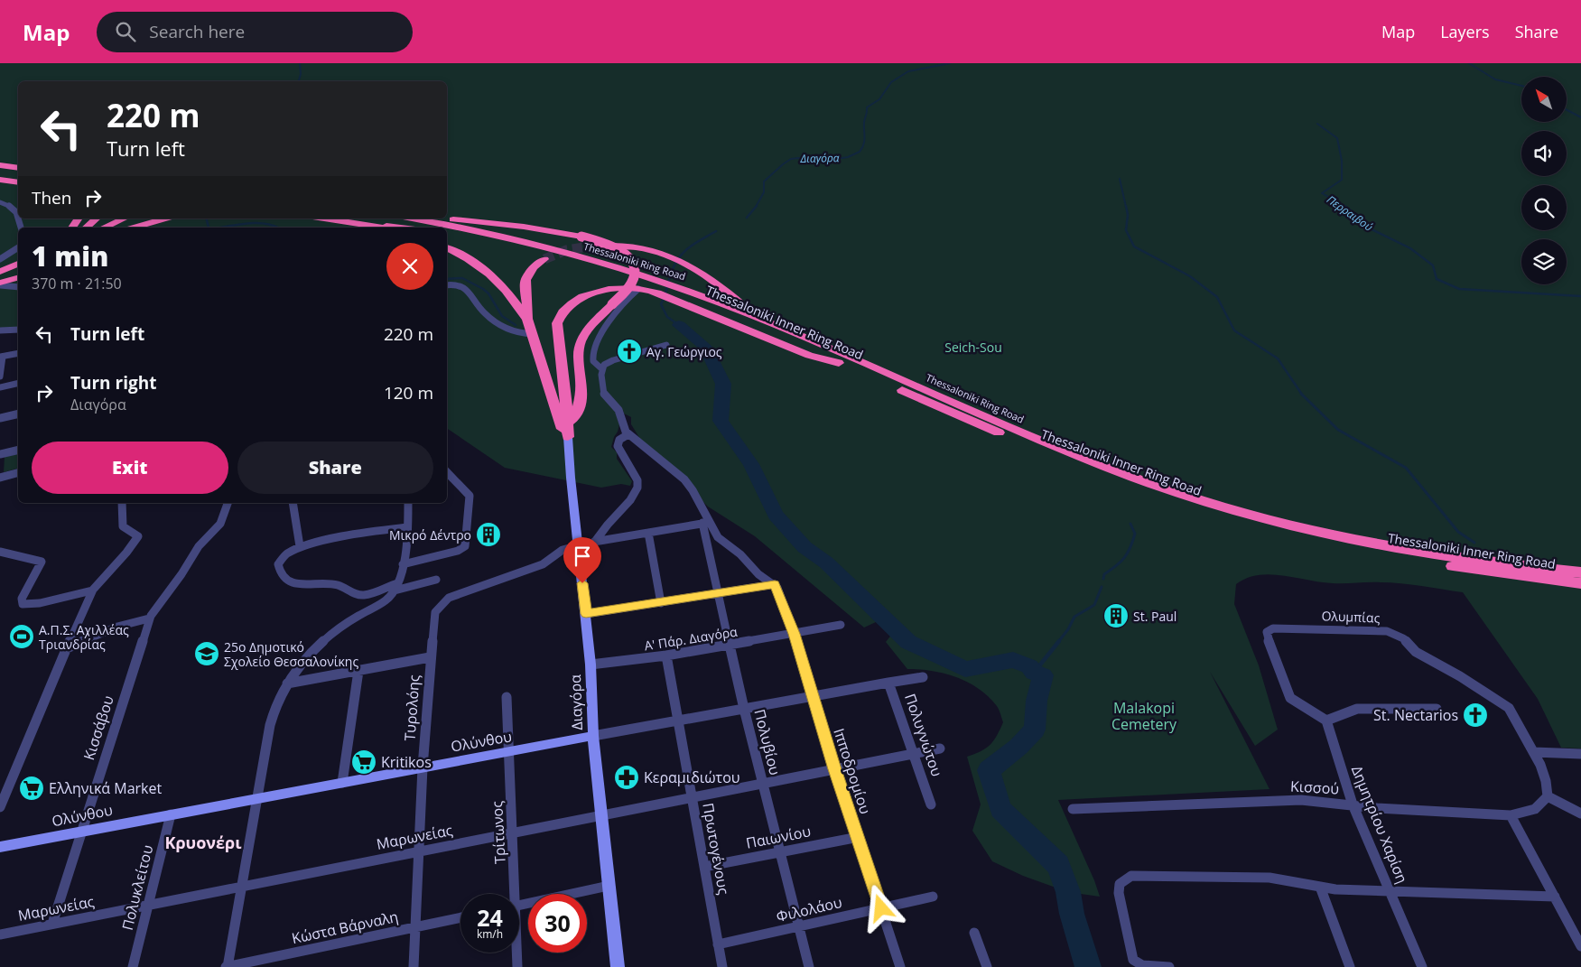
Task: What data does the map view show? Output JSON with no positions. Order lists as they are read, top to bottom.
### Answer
{
  "streets": {
    "highway": ["Thessaloniki Ring Road", "Thessaloniki Inner Ring Road"],
    "main road": ["Διαγόρα", "Ολύνθου"],
    "street": [
      "Ολυμπίας",
      "Α' Πάρ. Διαγόρα",
      "Τυρολόης",
      "Κισσάβου",
      "Πολυγνώτου",
      "Πολυβίου",
      "Ιπποδρομίου",
      "Κισσού",
      "Δημητρίου Χαρίση",
      "Τρίτωνος",
      "Μαρωνείας",
      "Παιωνίου",
      "Πρωτογένους",
      "Πολυκλείτου",
      "Φιλολάου",
      "Κώστα Βάρναλη"
    ]
  },
  "crossings": [
    ["Thessaloniki Ring Road", "Thessaloniki Inner Ring Road"],
    ["Ολυμπίας", "Κισσού"],
    ["Ολυμπίας", "Δημητρίου Χαρίση"],
    ["Α' Πάρ. Διαγόρα", "Διαγόρα"],
    ["Α' Πάρ. Διαγόρα", "Πολυβίου"],
    ["Α' Πάρ. Διαγόρα", "Ιπποδρομίου"],
    ["Α' Πάρ. Διαγόρα", "Πρωτογένους"],
    ["Διαγόρα", "Τυρολόης"],
    ["Διαγόρα", "Ολύνθου"],
    ["Διαγόρα", "Μαρωνείας"],
    ["Τυρολόης", "Ολύνθου"],
    ["Τυρολόης", "Μαρωνείας"],
    ["Τυρολόης", "Κώστα Βάρναλη"],
    ["Κισσάβου", "Ολύνθου"],
    ["Κισσάβου", "Μαρωνείας"],
    ["Πολυγνώτου", "Ολύνθου"],
    ["Πολυγνώτου", "Μαρωνείας"],
    ["Ολύνθου", "Πολυβίου"],
    ["Ολύνθου", "Ιπποδρομίου"],
    ["Ολύνθου", "Τρίτωνος"],
    ["Ολύνθου", "Πρωτογένους"],
    ["Ολύνθου", "Πολυκλείτου"],
    ["Πολυβίου", "Μαρωνείας"],
    ["Πολυβίου", "Παιωνίου"],
    ["Πολυβίου", "Φιλολάου"],
    ["Ιπποδρομίου", "Μαρωνείας"],
    ["Ιπποδρομίου", "Παιωνίου"],
    ["Ιπποδρομίου", "Φιλολάου"],
    ["Κισσού", "Δημητρίου Χαρίση"],
    ["Τρίτωνος", "Μαρωνείας"],
    ["Μαρωνείας", "Πρωτογένους"],
    ["Μαρωνείας", "Πολυκλείτου"],
    ["Παιωνίου", "Πρωτογένους"],
    ["Πρωτογένους", "Φιλολάου"]
  ],
  "districts": ["Κρυονέρι"],
  "water": ["Διαγόρα", "Περραιβού"],
  "parks": ["Seich-Sou", "Malakopi Cemetery"],
  "places": {
    "church": ["Αγ. Γεώργιος", "St. Nectarios"],
    "building": ["Μικρό Δέντρο", "St. Paul"],
    "sports": ["Α.Π.Σ. Αχιλλέας Τριανδρίας"],
    "school or university": ["25ο Δημοτικό Σχολείο Θεσσαλονίκης"],
    "supermarket": ["Kritikos", "Ελληνικά Market"],
    "pharmacy": ["Κεραμιδιώτου"]
  },
  "north": "top left",
  "page": {
    "header": "Map",
    "search": "Search here",
    "nav": ["Map", "Layers", "Share"],
    "turn": ["220 m", "Turn left"],
    "then": "Then",
    "heading": ["1 min", "370 m · 21:50"],
    "list": [
      {
        "name": "Turn left",
        "value": "220 m"
      },
      {
        "name": "Turn right",
        "note": "Διαγόρα",
        "value": "120 m"
      }
    ],
    "buttons": ["Exit", "Share"],
    "speed": "24 km/h",
    "limit": "30"
  }
}
